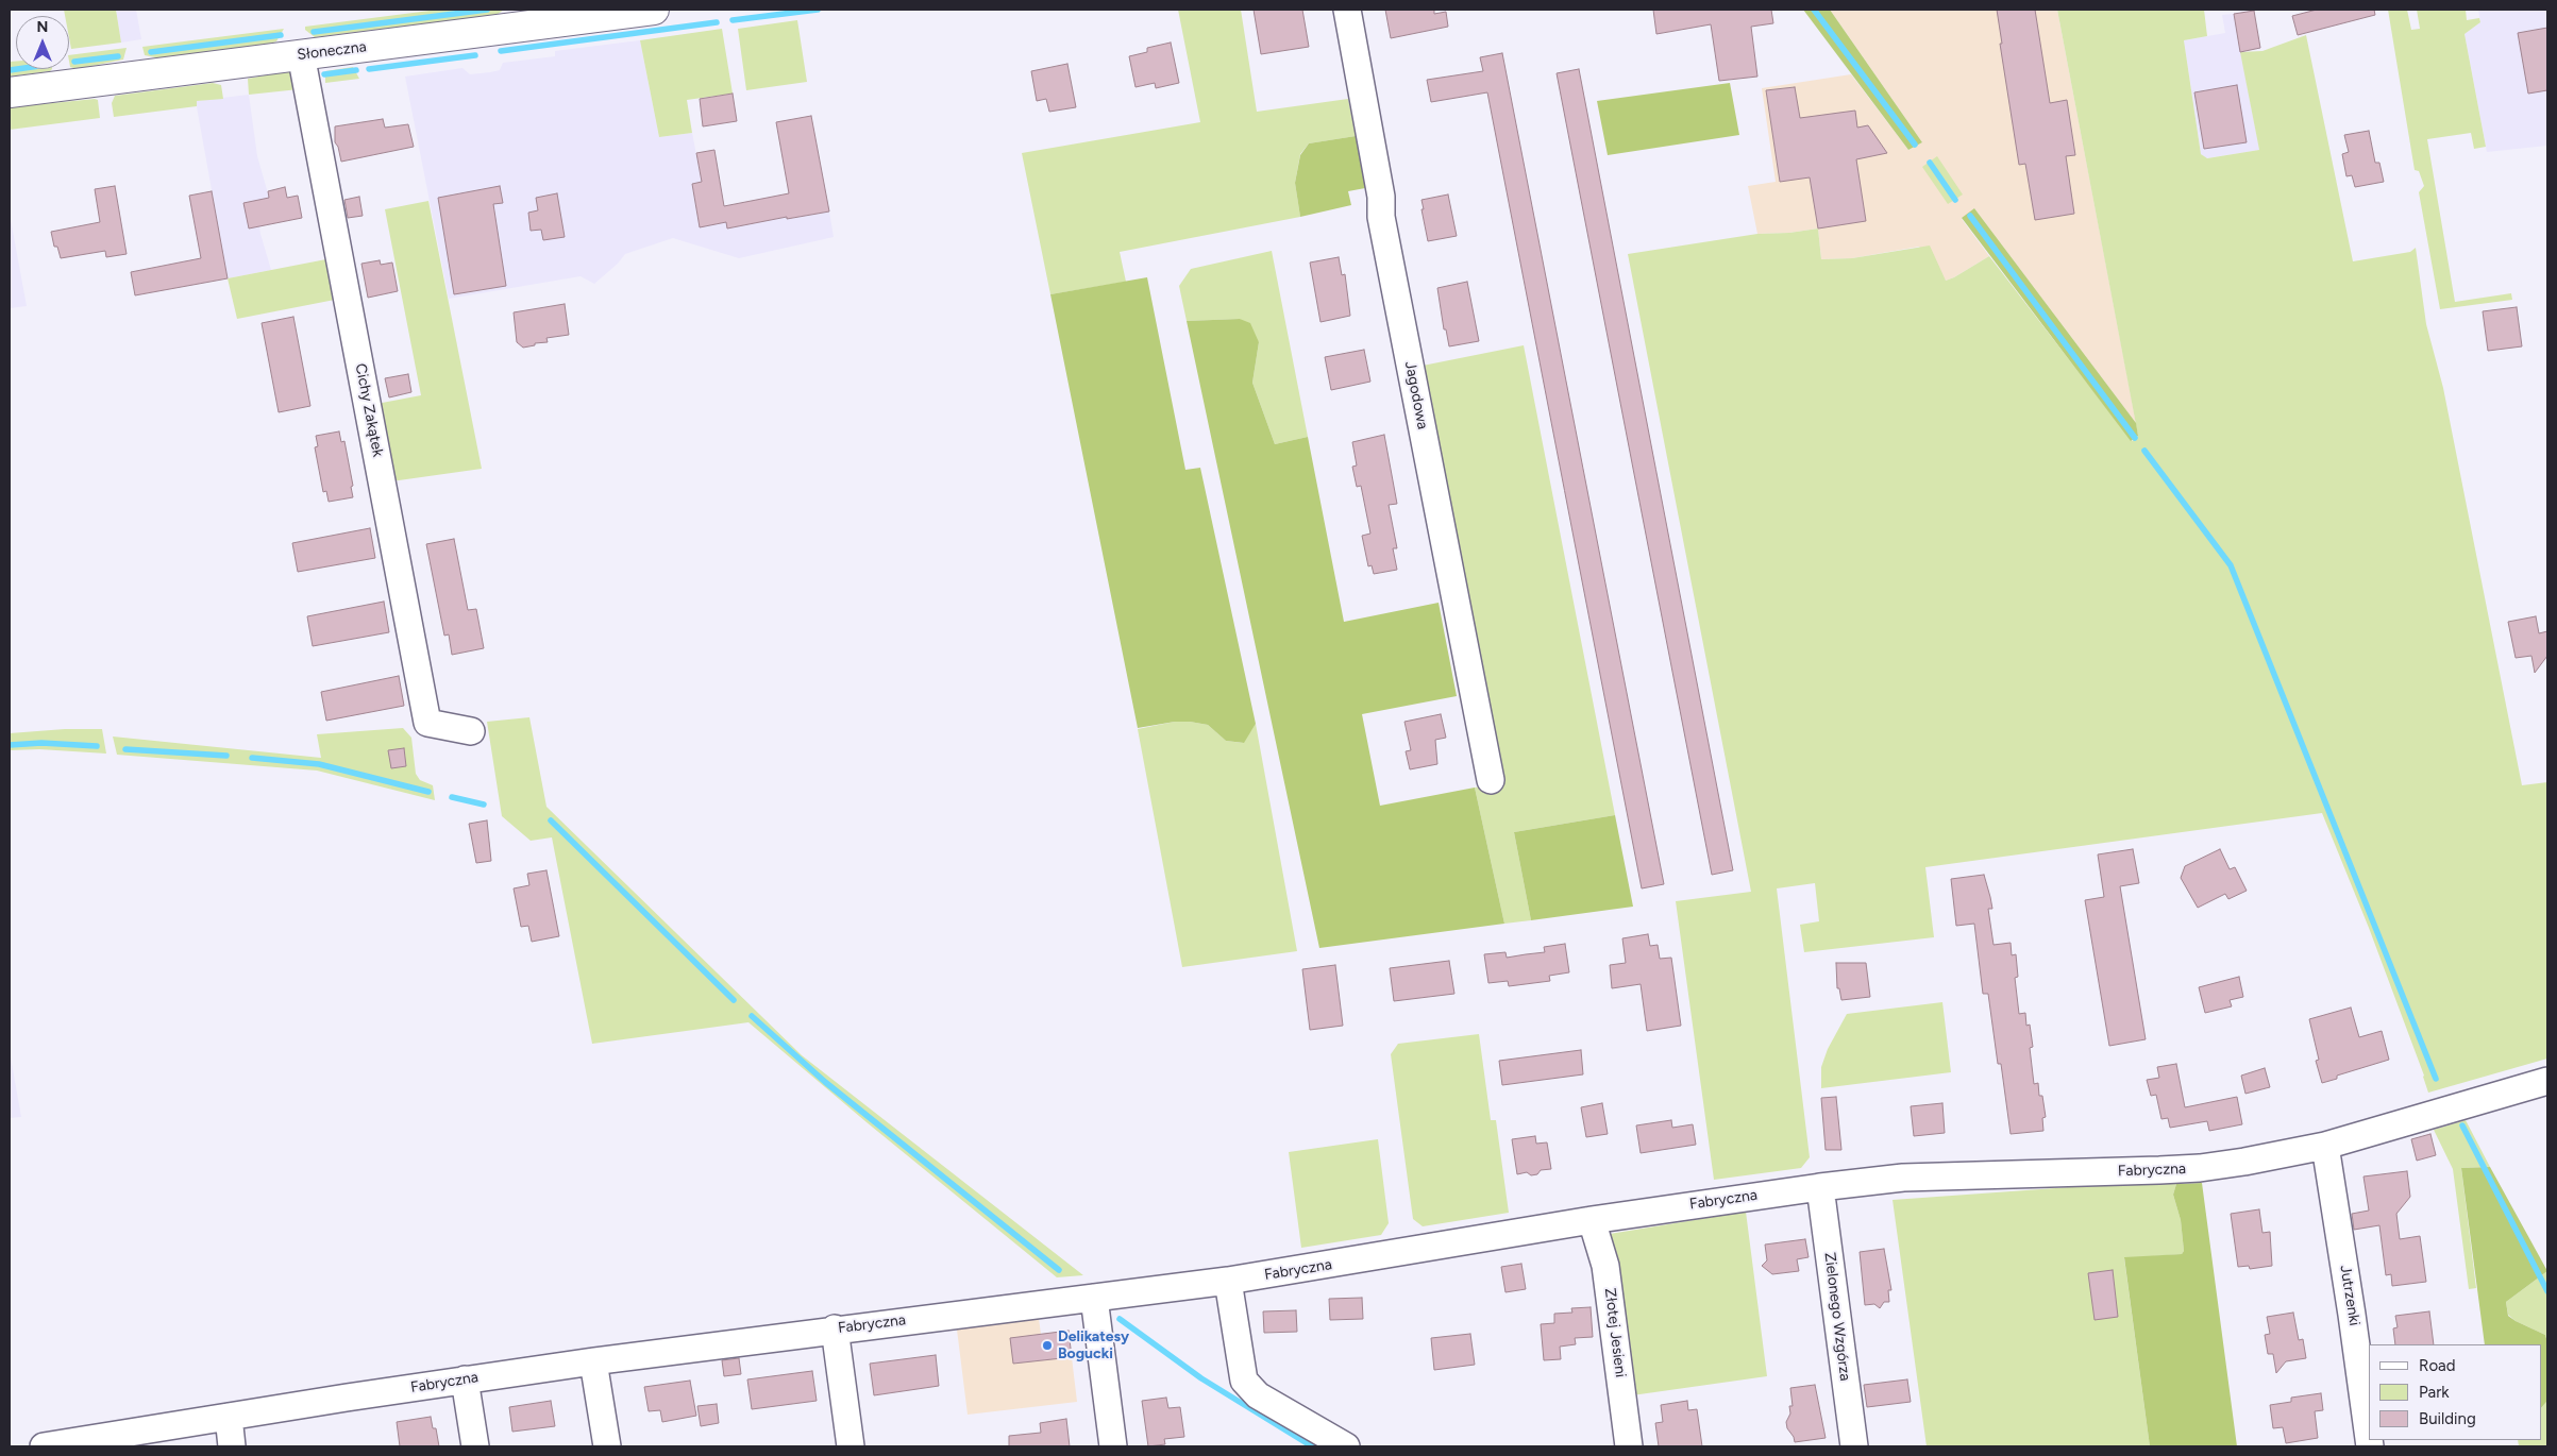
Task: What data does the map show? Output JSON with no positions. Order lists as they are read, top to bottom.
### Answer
{
  "streets": {
    "main road": ["Słoneczna"],
    "street": [
      "Jagodowa",
      "Cichy Zakątek",
      "Fabryczna",
      "Jutrzenki",
      "Zielonego Wzgórza",
      "Złotej Jesieni"
    ]
  },
  "crossings": [
    ["Słoneczna", "Cichy Zakątek"],
    ["Fabryczna", "Jutrzenki"],
    ["Fabryczna", "Zielonego Wzgórza"],
    ["Fabryczna", "Złotej Jesieni"]
  ],
  "places": ["Delikatesy Bogucki"],
  "legend": ["Road", "Park", "Building"],
  "north": "top"
}
